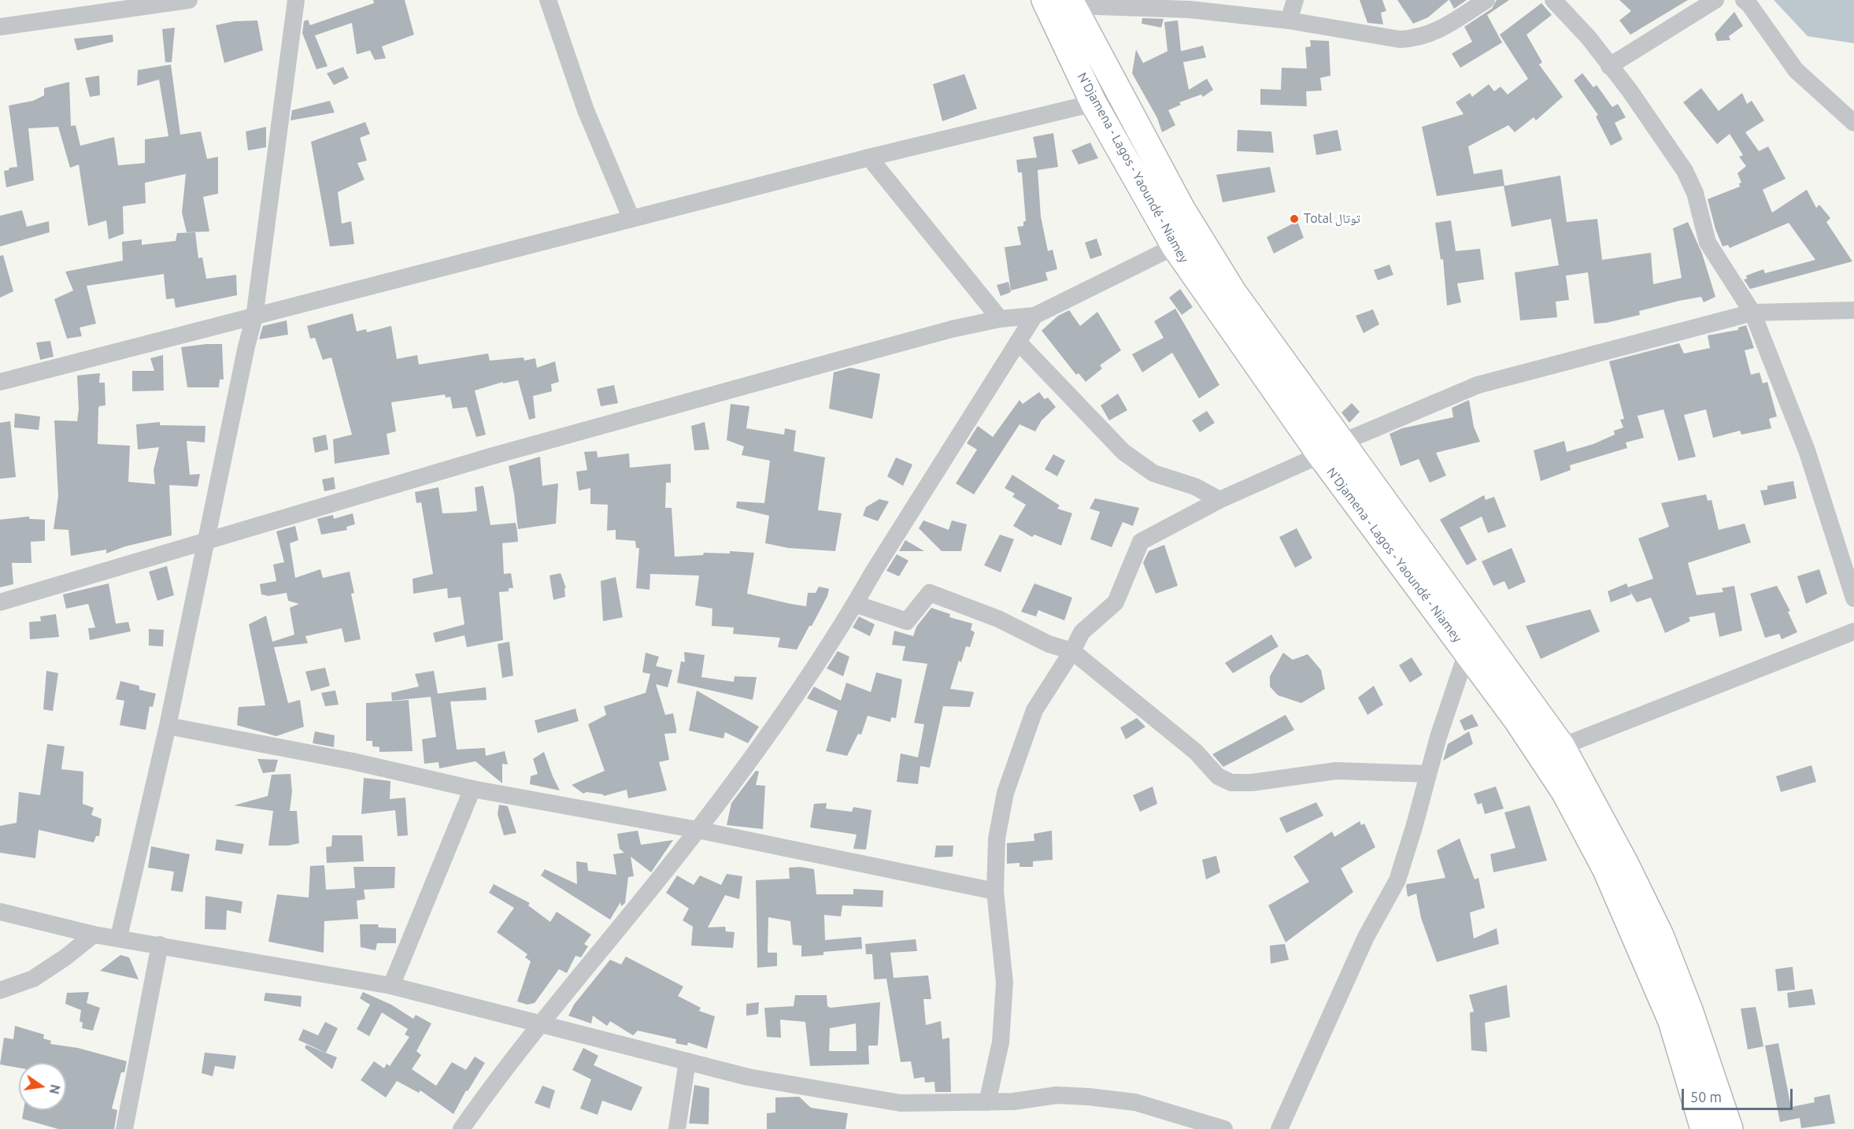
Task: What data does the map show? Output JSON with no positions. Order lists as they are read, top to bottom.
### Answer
{
  "streets": {
    "highway": ["N'Djamena - Lagos - Yaoundé - Niamey"]
  },
  "places": ["Total توتال"],
  "scale_bar": "50 m",
  "north": "right"
}
